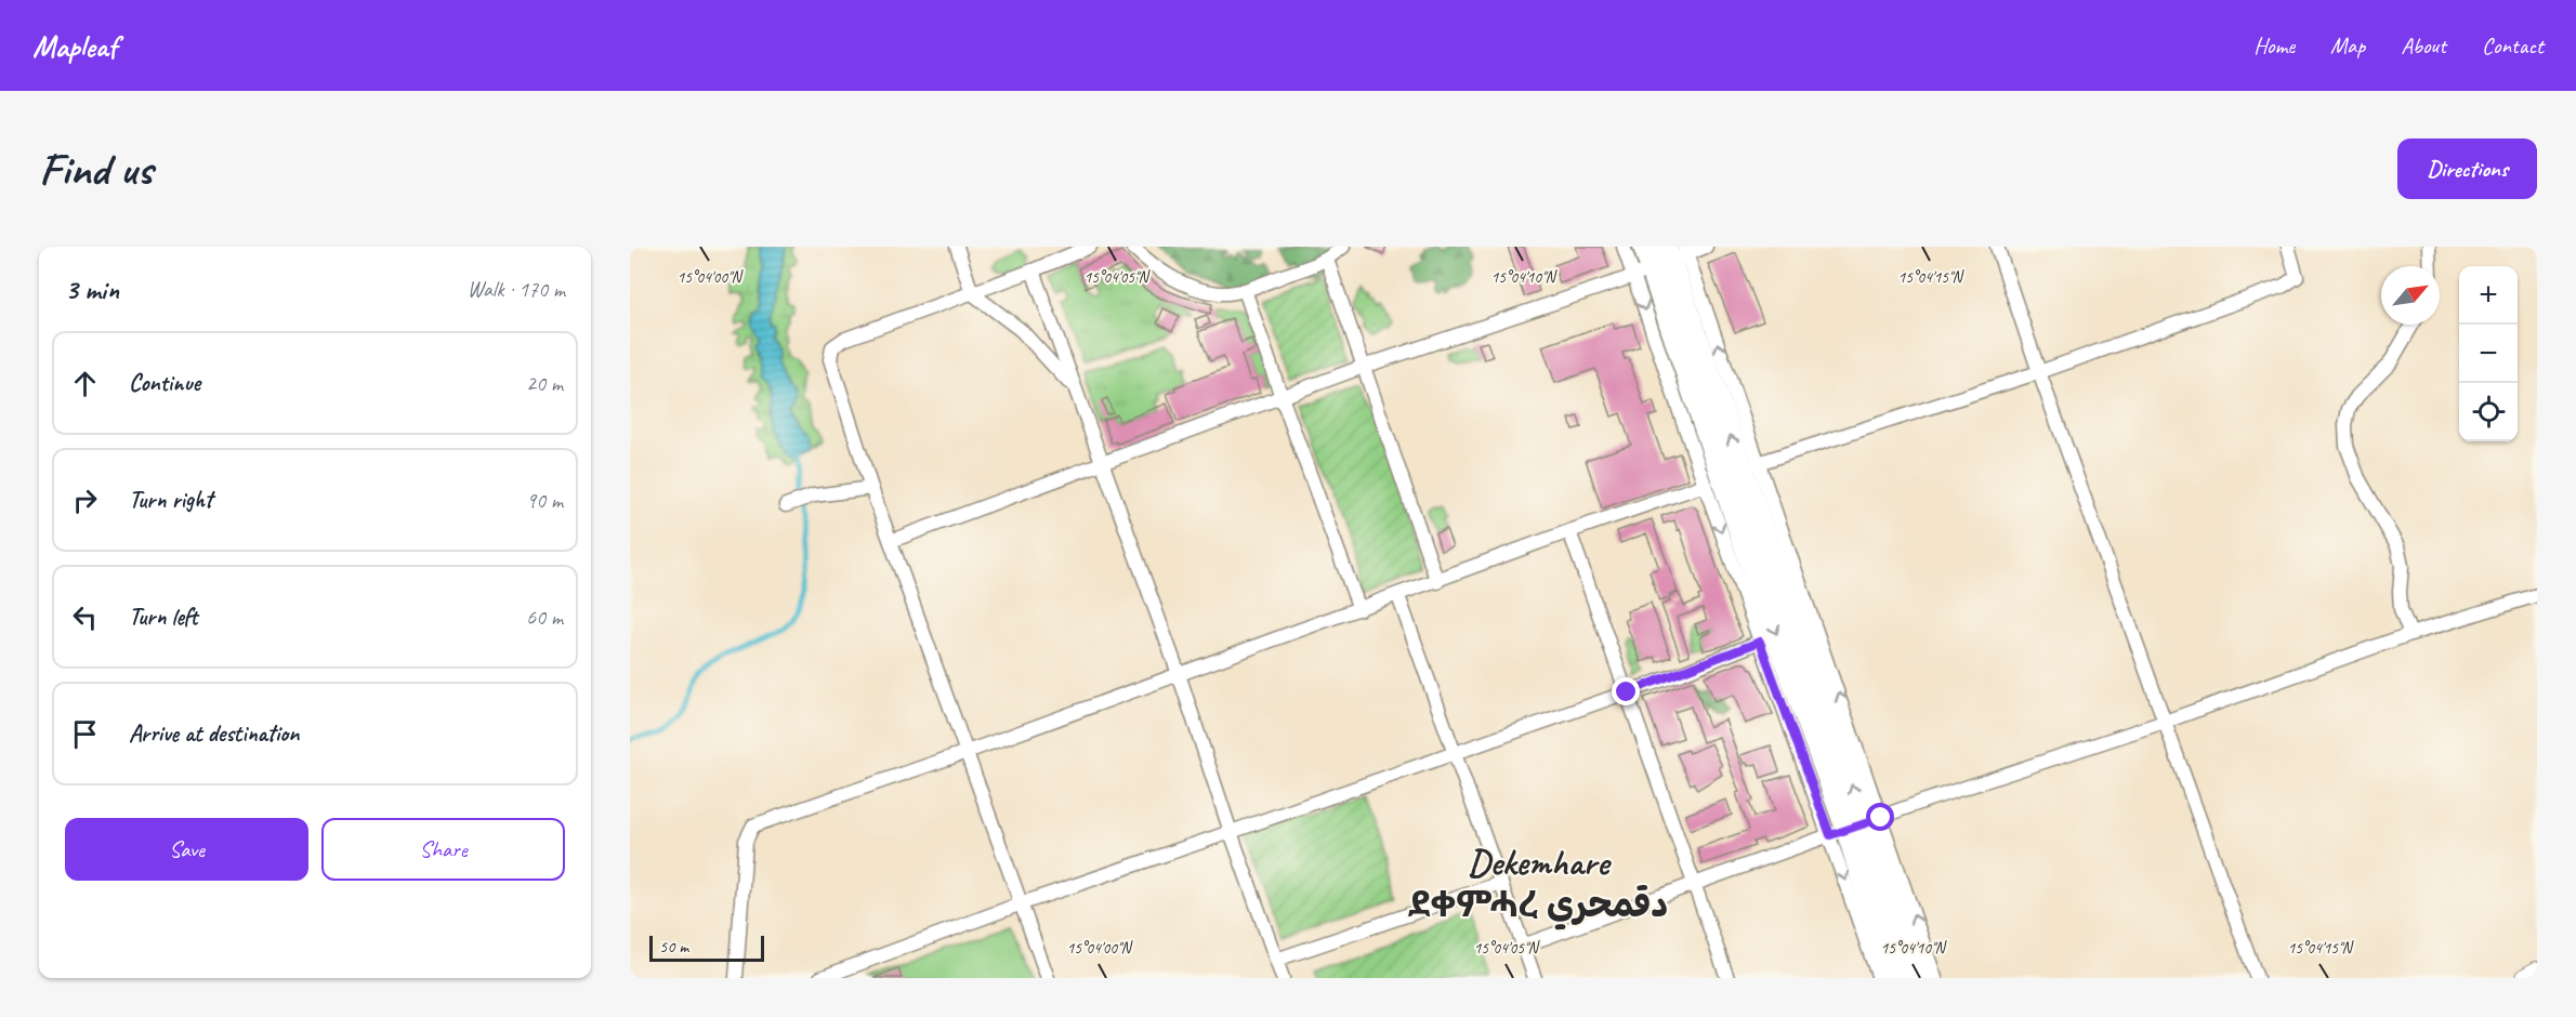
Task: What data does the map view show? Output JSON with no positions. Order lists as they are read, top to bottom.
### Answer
{
  "districts": ["Dekemhare ደቀምሓረ دقمحري"],
  "scale_bar": "50 m",
  "north": "top right",
  "page": {
    "header": "Mapleaf",
    "nav": [
      "Home",
      "Map",
      "About",
      "Contact"
    ],
    "buttons": [
      "Directions",
      ["Save", "Share"]
    ],
    "title": "Find us",
    "heading": ["3 min", "Walk · 170 m"],
    "map_buttons": ["+", "−"],
    "list": [
      ["Continue", "20 m"],
      ["Turn right", "90 m"],
      ["Turn left", "60 m"],
      "Arrive at destination"
    ],
    "scale": "50 m"
  },
  "coordinates": [
    "15°04'00\"N",
    "15°04'05\"N",
    "15°04'10\"N",
    "15°04'15\"N"
  ]
}
